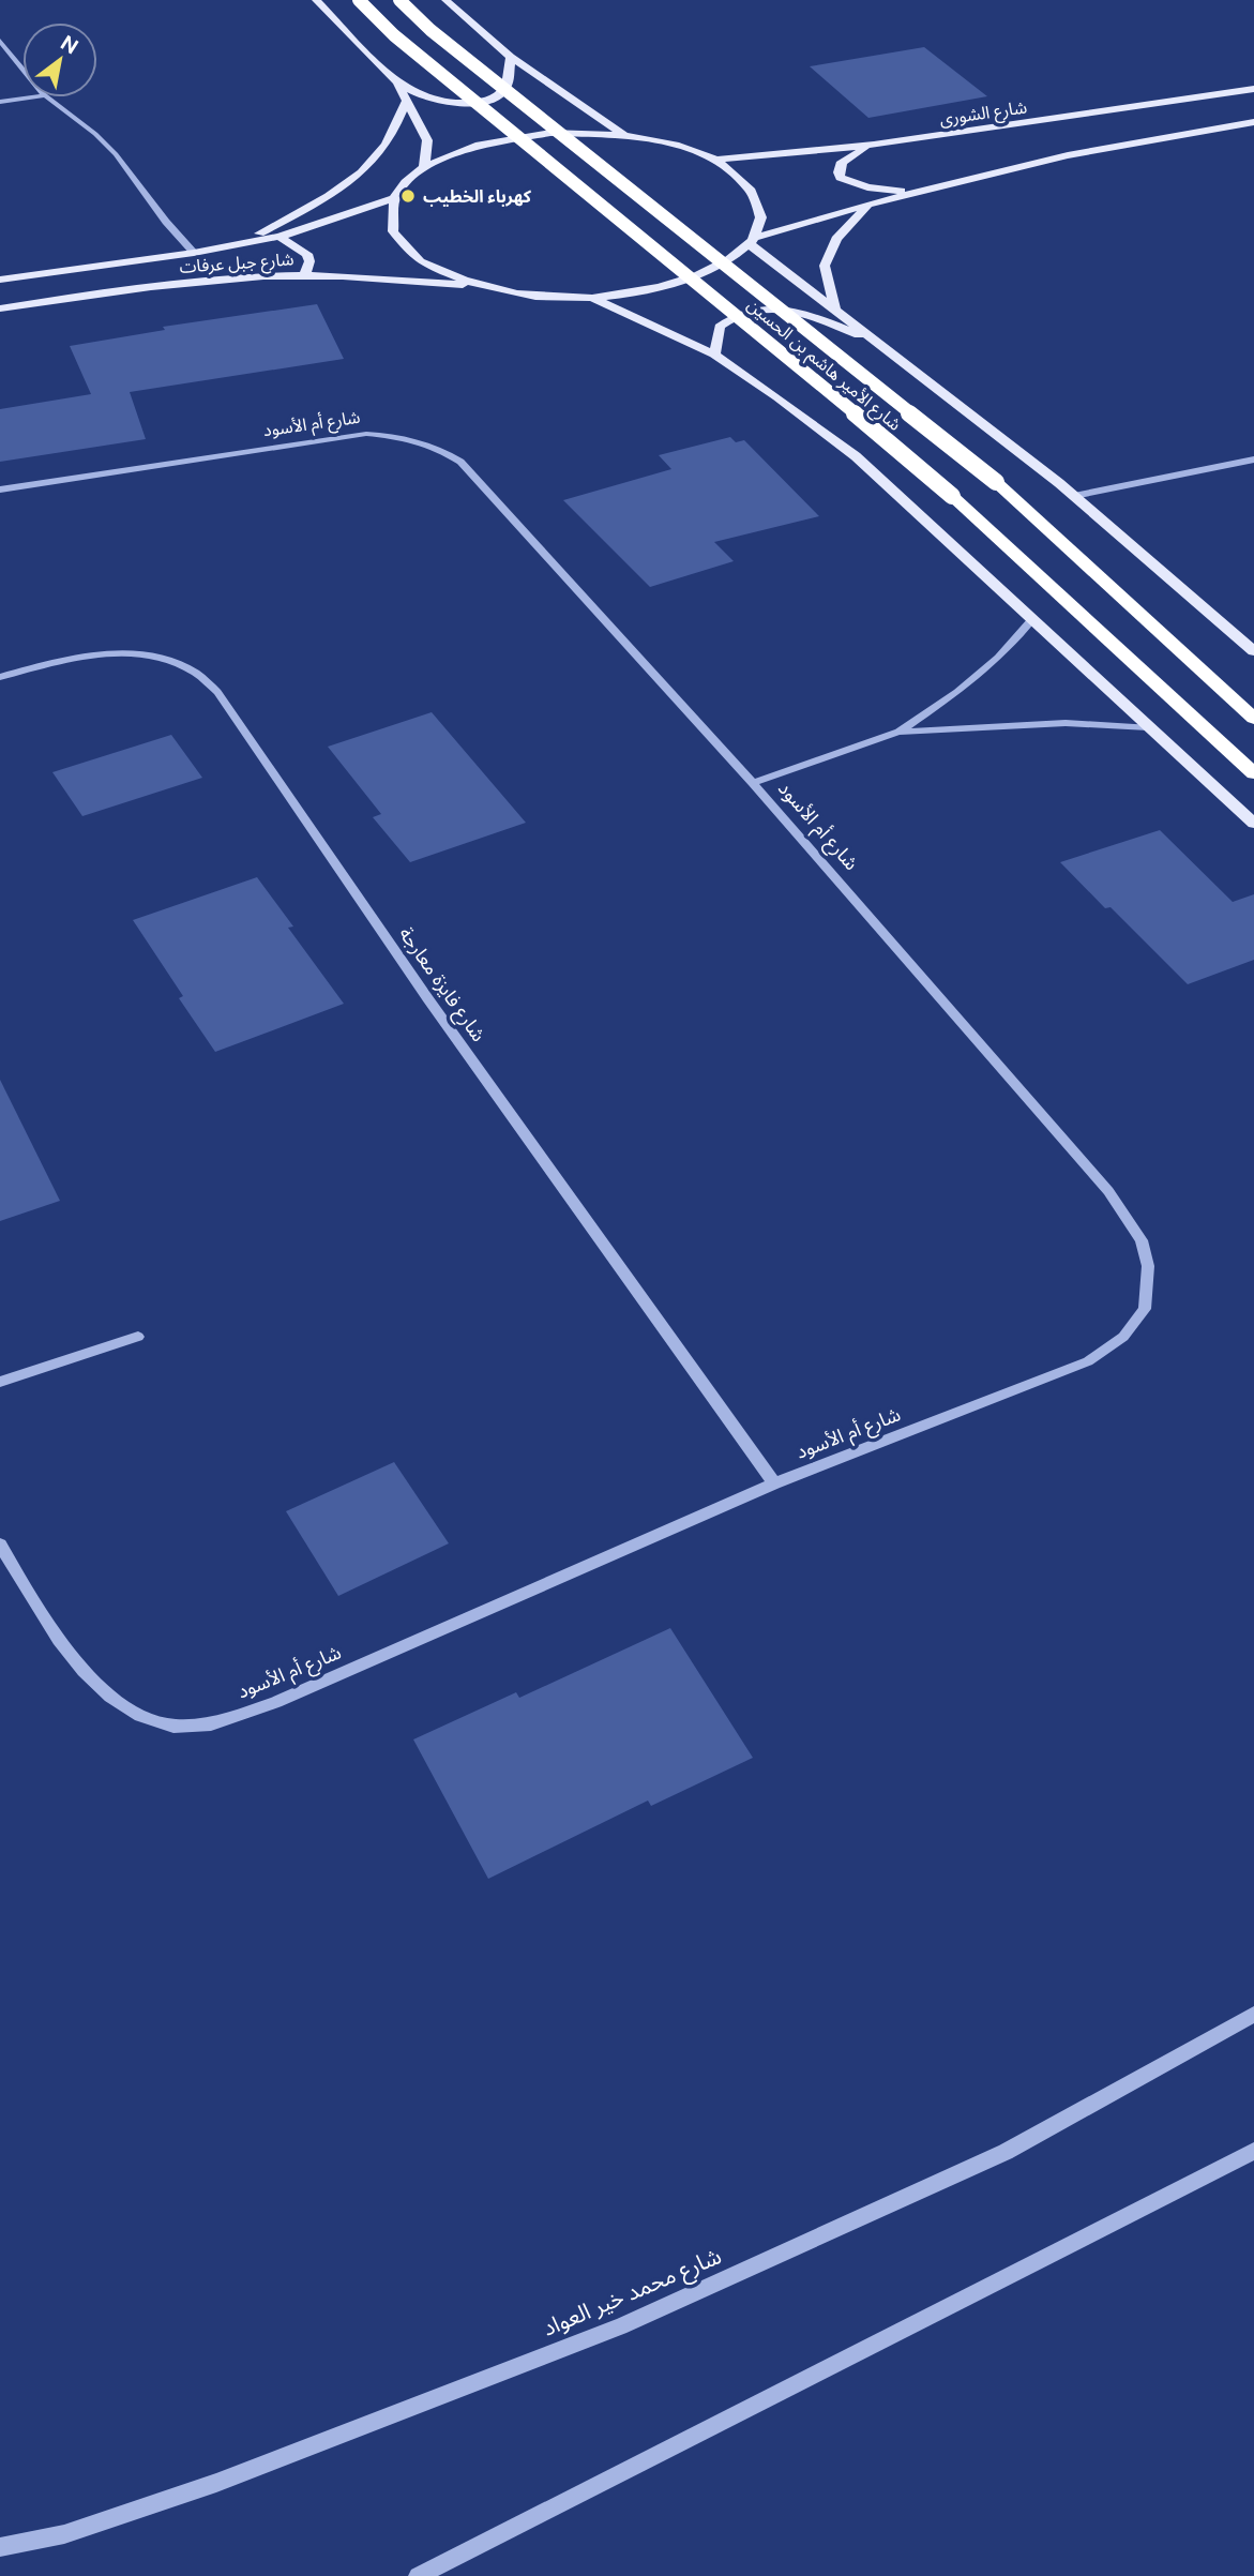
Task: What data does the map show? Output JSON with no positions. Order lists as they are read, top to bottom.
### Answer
{
  "streets": {
    "highway": ["شارع الأمير هاشم بن الحسين"],
    "main road": ["شارع الشورى", "شارع جبل عرفات"],
    "street": ["شارع أم الأسود", "شارع فايزة معارجة", "شارع محمد خير العواد"]
  },
  "crossings": [
    ["شارع أم الأسود", "شارع فايزة معارجة"]
  ],
  "places": ["كهرباء الخطيب"],
  "north": "top right"
}
